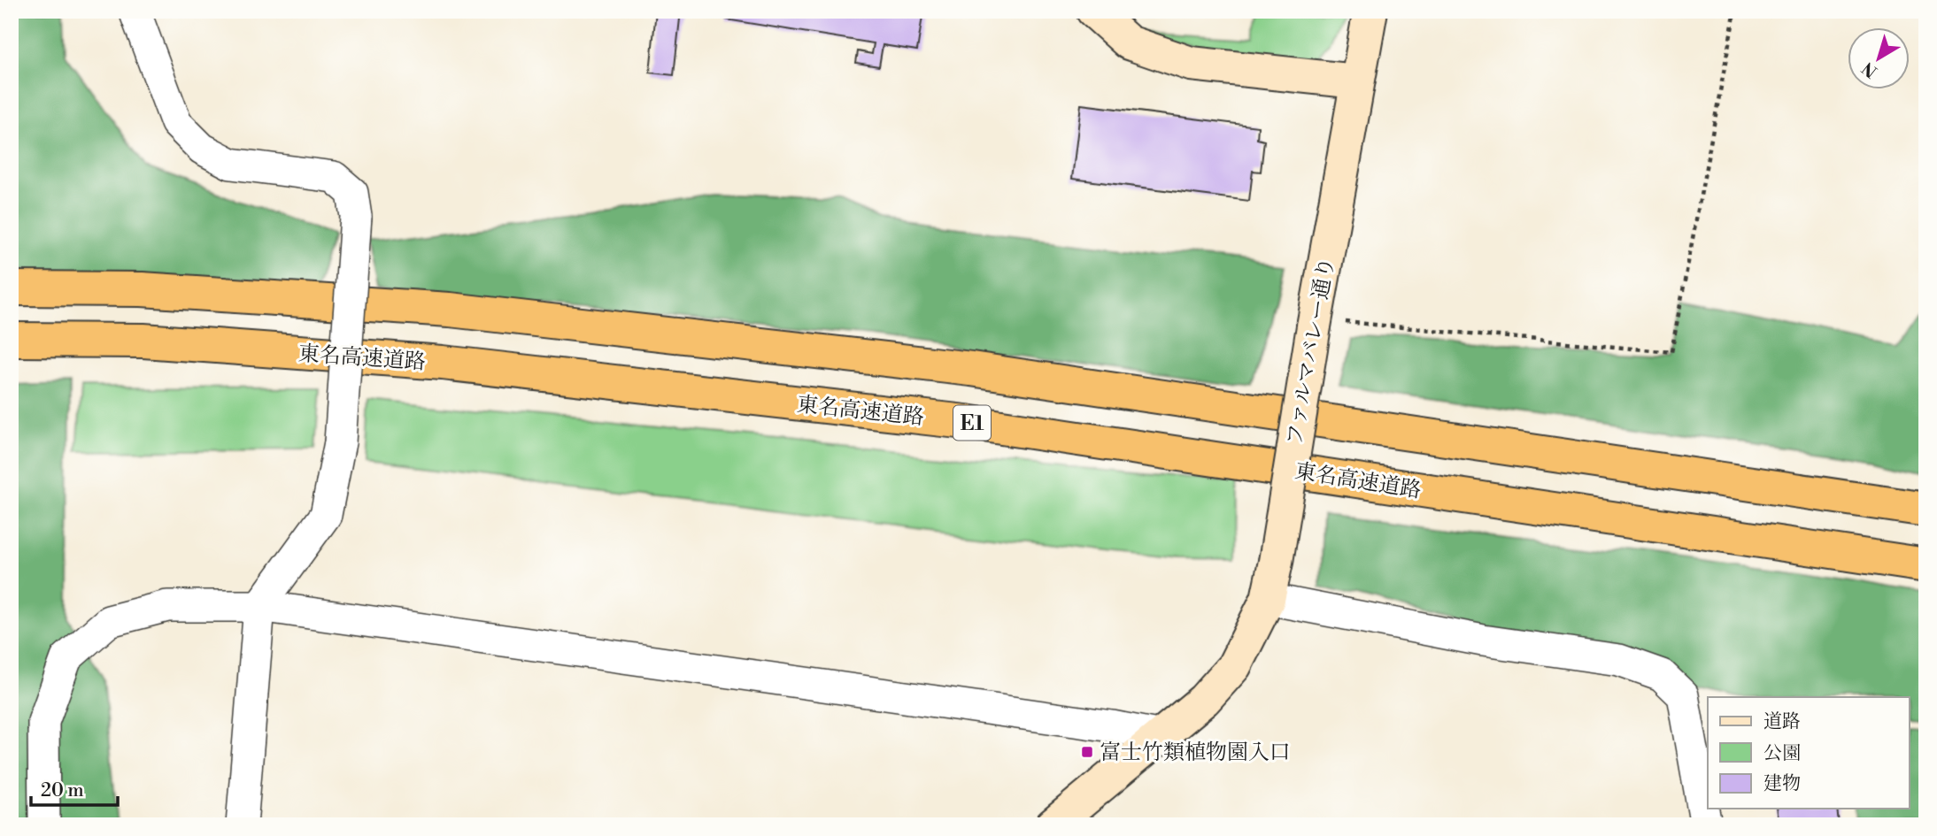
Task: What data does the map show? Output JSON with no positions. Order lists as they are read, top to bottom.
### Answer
{
  "streets": {
    "highway": ["東名高速道路", "E1"],
    "street": ["ファルマバレー通り"]
  },
  "places": {
    "transit": ["富士竹類植物園入口"]
  },
  "legend": ["道路", "公園", "建物"],
  "scale_bar": "20 m",
  "north": "bottom left"
}
